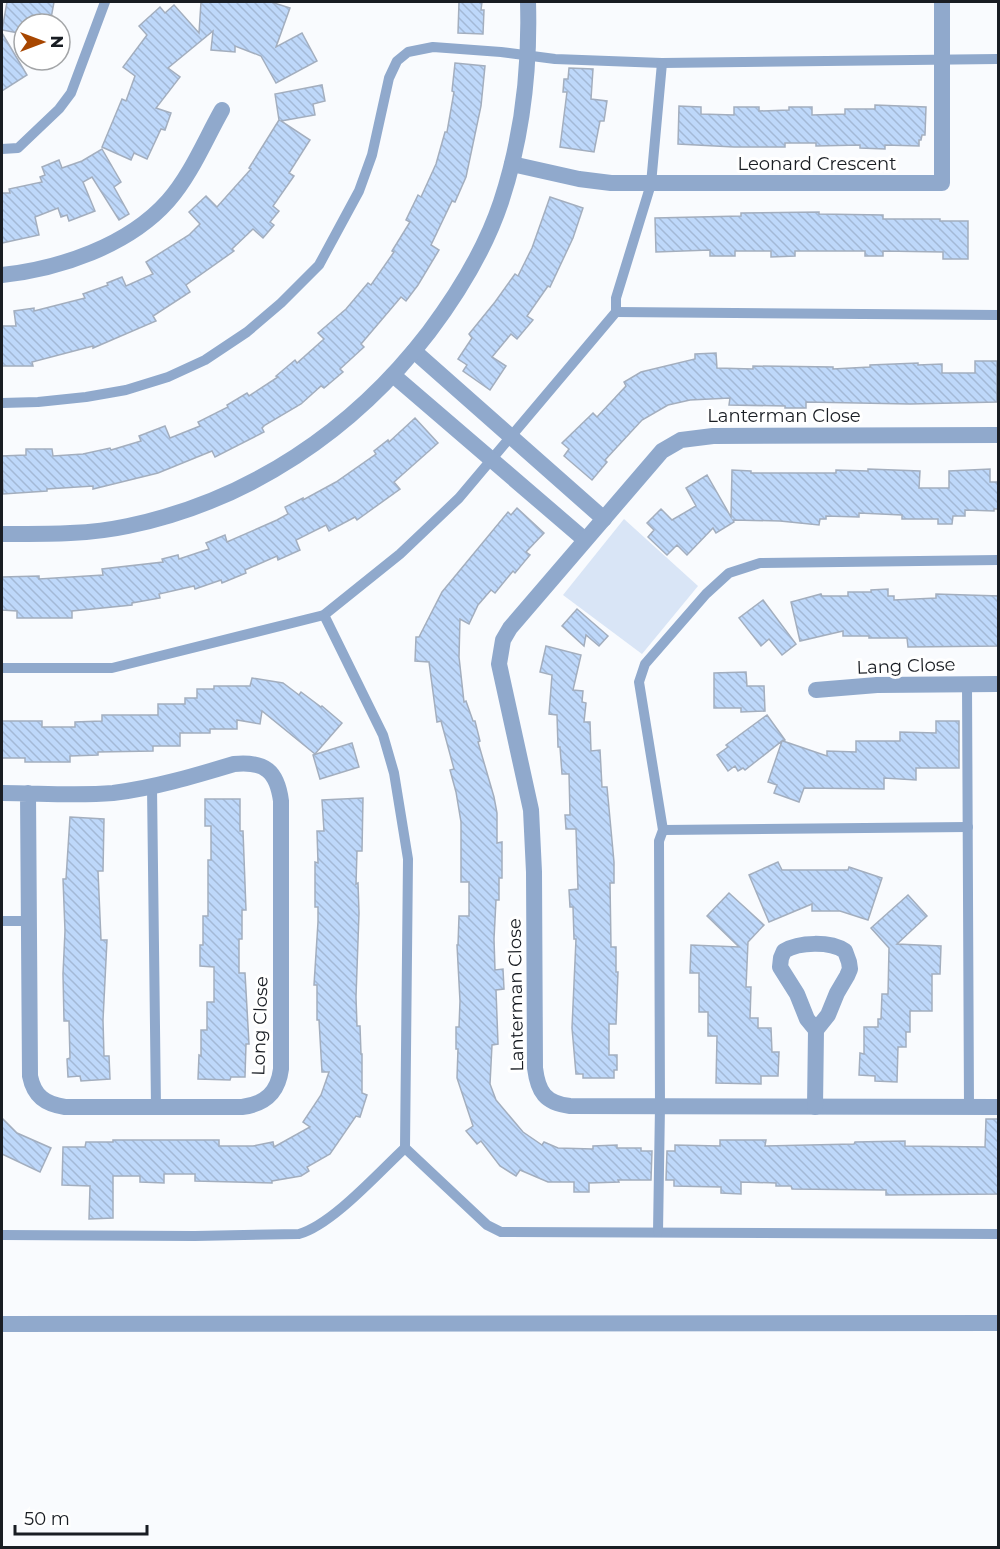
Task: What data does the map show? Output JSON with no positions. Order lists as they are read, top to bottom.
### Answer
{
  "streets": {
    "street": [
      "Leonard Crescent",
      "Lanterman Close",
      "Lang Close",
      "Long Close"
    ]
  },
  "scale_bar": "50 m",
  "north": "right"
}
